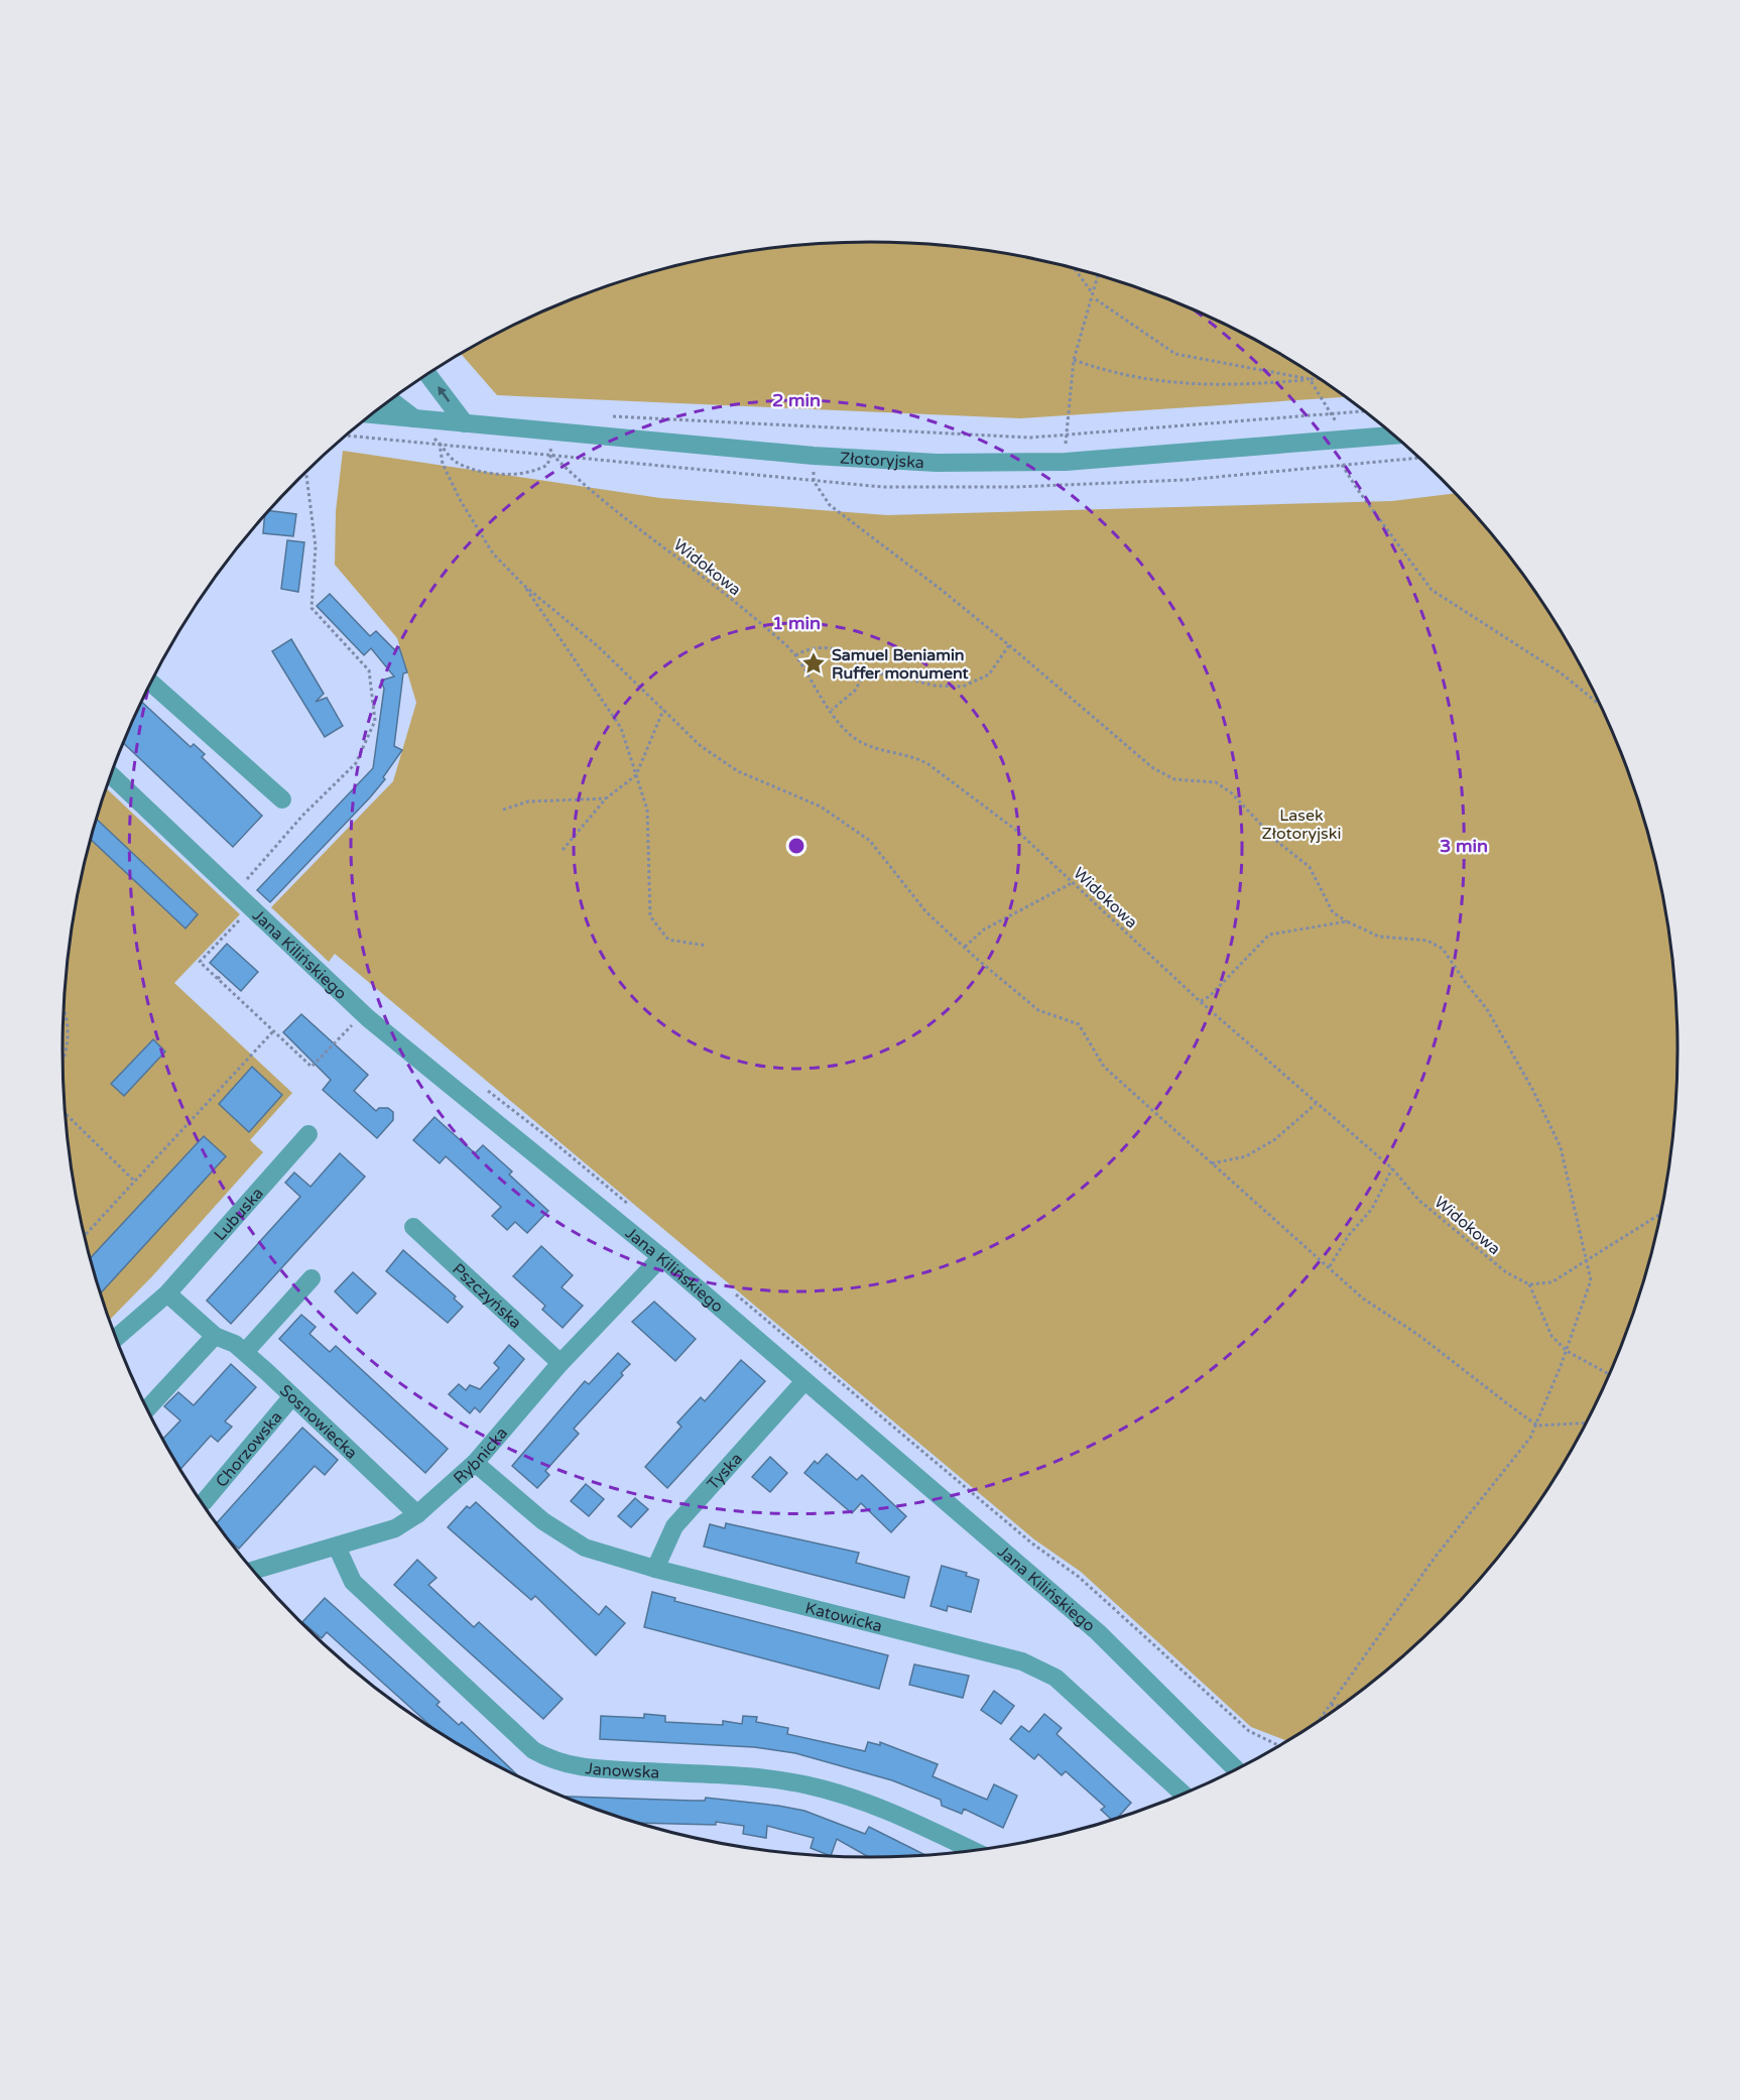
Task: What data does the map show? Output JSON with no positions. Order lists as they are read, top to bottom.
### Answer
{
  "streets": {
    "street": [
      "Złotoryjska",
      "Jana Kilińskiego",
      "Lubuska",
      "Pszczyńska",
      "Sosnowiecka",
      "Chorzowska",
      "Rybnicka",
      "Tyska",
      "Katowicka",
      "Janowska"
    ],
    "path": ["Widokowa"]
  },
  "crossings": [
    ["Jana Kilińskiego", "Rybnicka"],
    ["Jana Kilińskiego", "Tyska"],
    ["Pszczyńska", "Rybnicka"],
    ["Sosnowiecka", "Chorzowska"],
    ["Sosnowiecka", "Rybnicka"],
    ["Rybnicka", "Katowicka"],
    ["Rybnicka", "Janowska"],
    ["Tyska", "Katowicka"]
  ],
  "parks": ["Lasek Złotoryjski"],
  "places": {
    "place": ["Samuel Beniamin Ruffer monument"]
  },
  "rings": ["2 min", "1 min", "3 min"]
}
